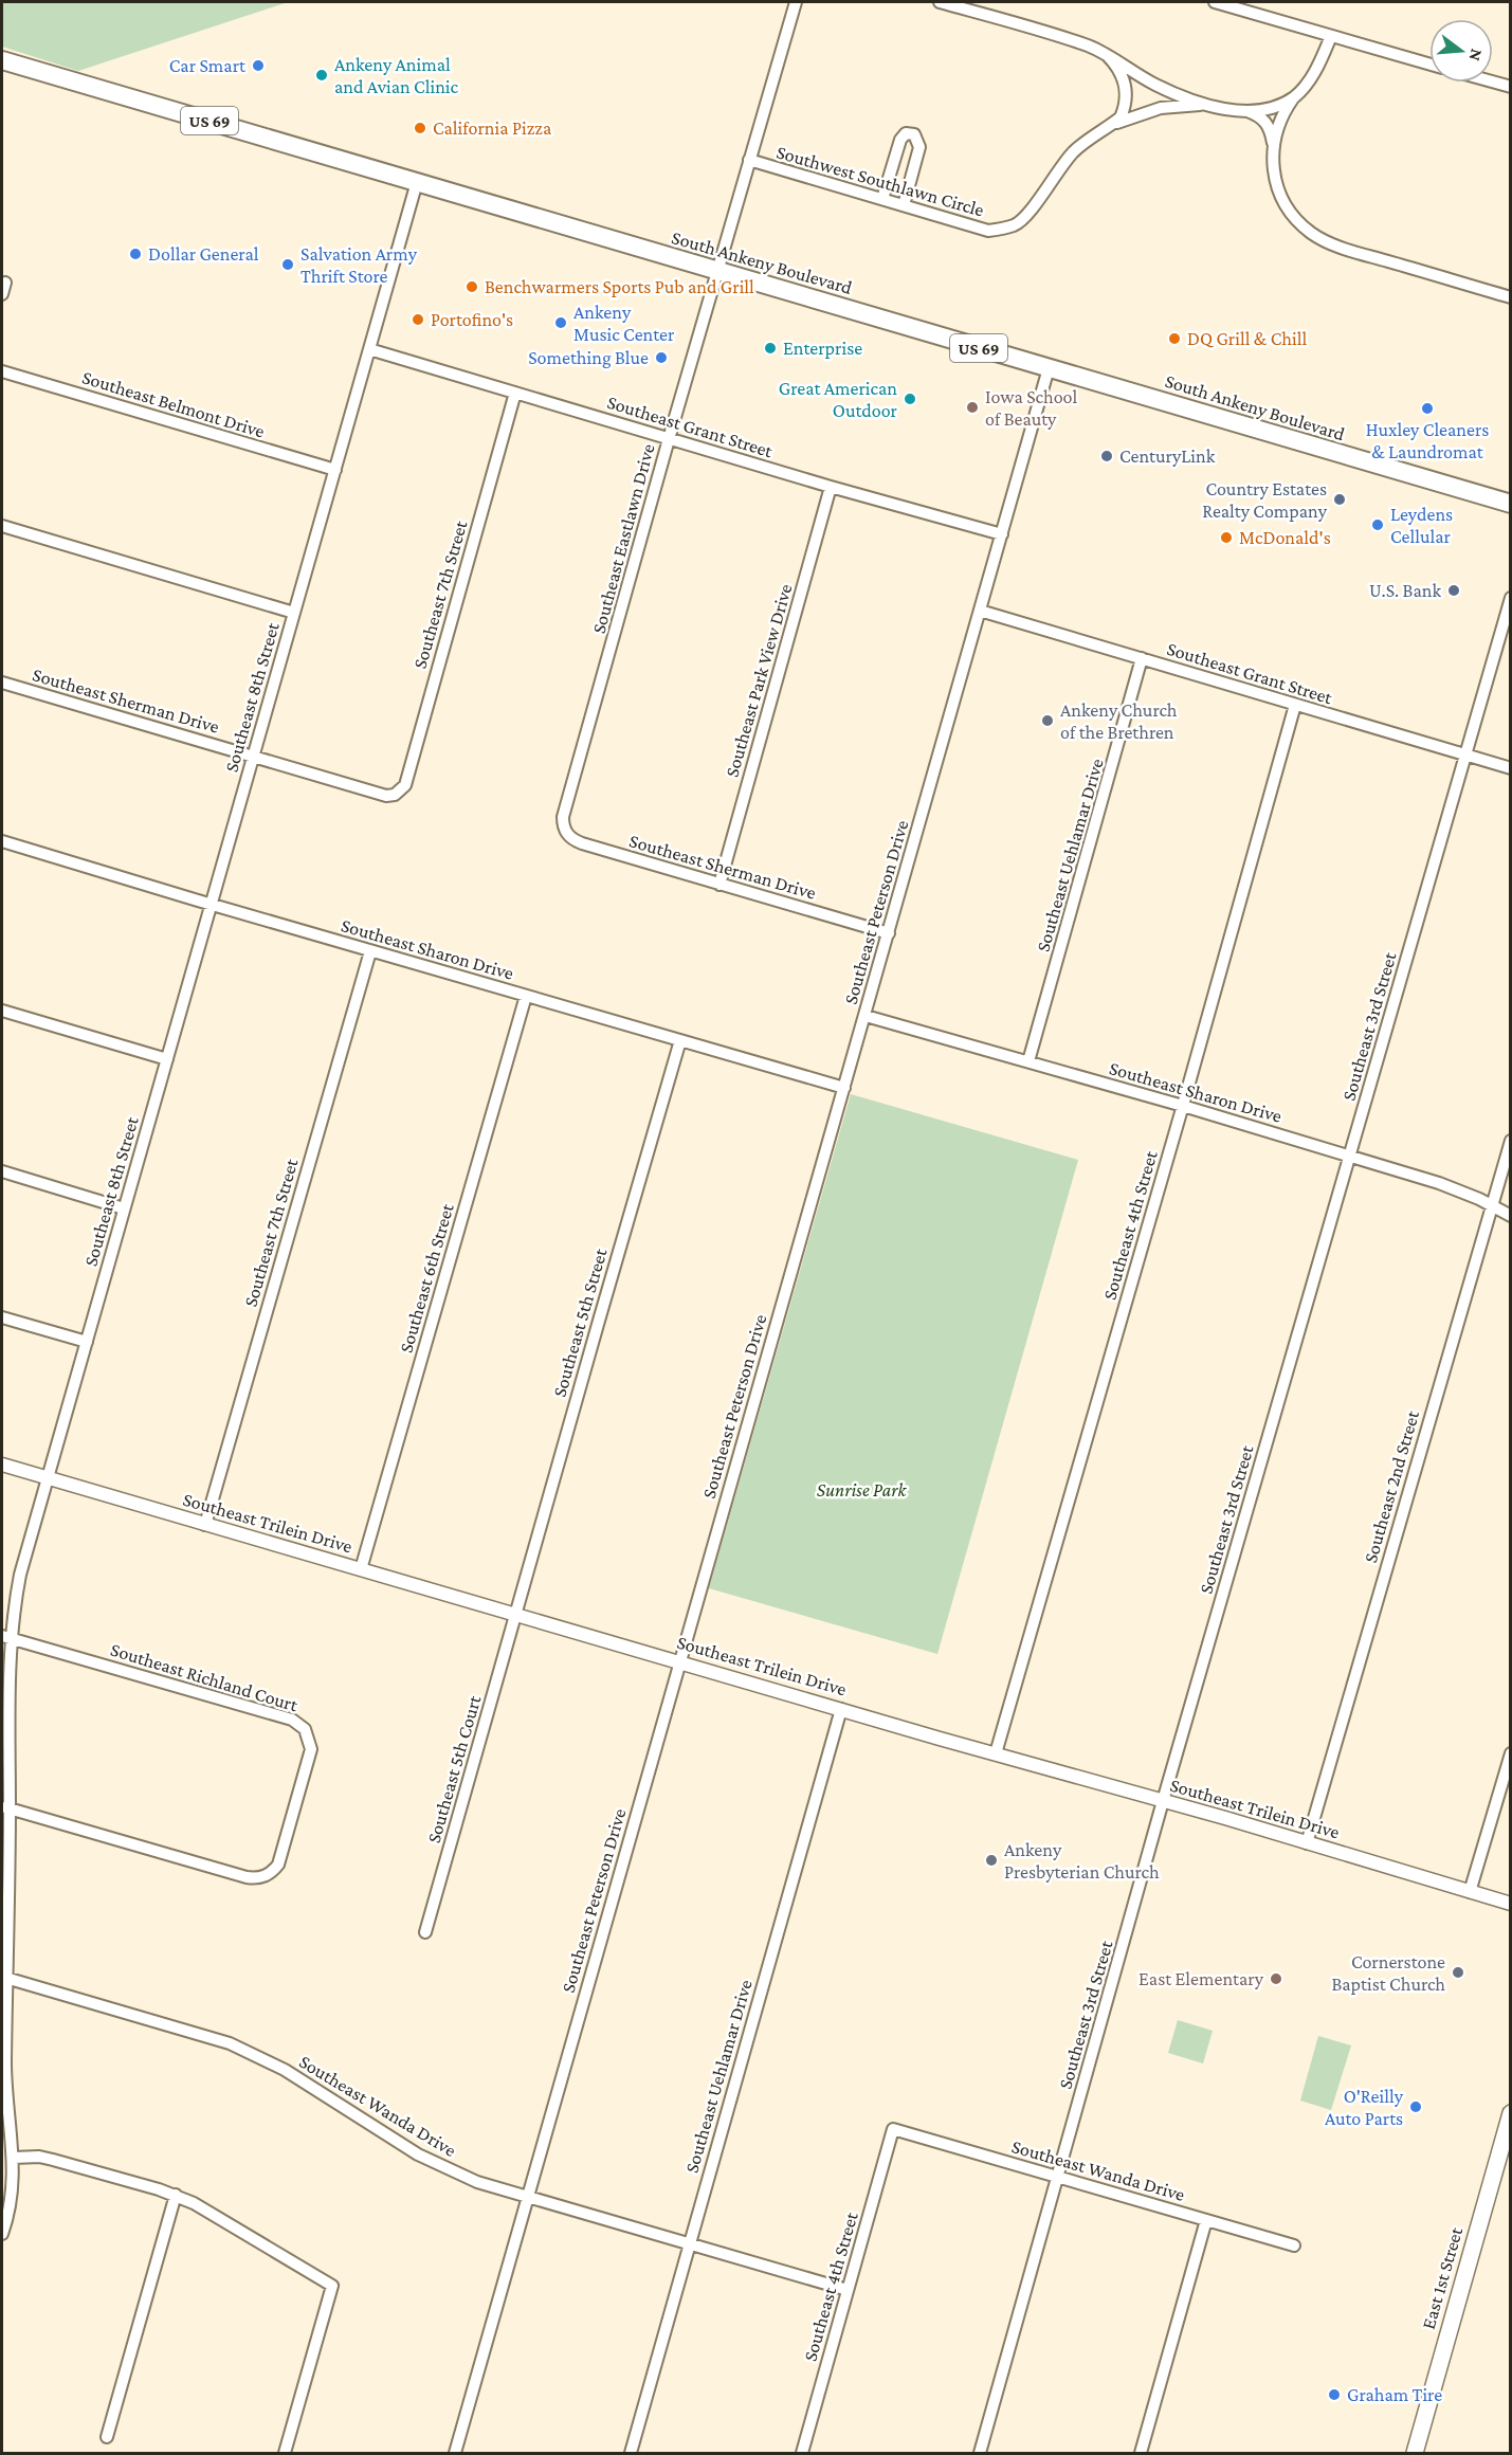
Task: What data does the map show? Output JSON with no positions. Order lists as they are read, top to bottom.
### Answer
{
  "streets": {
    "main road": ["US 69", "South Ankeny Boulevard", "East 1st Street"],
    "street": [
      "Southwest Southlawn Circle",
      "Southeast Belmont Drive",
      "Southeast Grant Street",
      "Southeast Eastlawn Drive",
      "Southeast 7th Street",
      "Southeast Park View Drive",
      "Southeast 8th Street",
      "Southeast Sherman Drive",
      "Southeast Uehlamar Drive",
      "Southeast Peterson Drive",
      "Southeast Sharon Drive",
      "Southeast 3rd Street",
      "Southeast 4th Street",
      "Southeast 6th Street",
      "Southeast 5th Street",
      "Southeast 2nd Street",
      "Southeast Trilein Drive",
      "Southeast Richland Court",
      "Southeast 5th Court",
      "Southeast Wanda Drive"
    ]
  },
  "crossings": [
    ["Southwest Southlawn Circle", "Southeast Eastlawn Drive"],
    ["South Ankeny Boulevard", "Southeast Eastlawn Drive"],
    ["South Ankeny Boulevard", "Southeast 8th Street"],
    ["South Ankeny Boulevard", "Southeast Peterson Drive"],
    ["Southeast Belmont Drive", "Southeast 8th Street"],
    ["Southeast Grant Street", "Southeast Eastlawn Drive"],
    ["Southeast Grant Street", "Southeast 7th Street"],
    ["Southeast Grant Street", "Southeast Park View Drive"],
    ["Southeast Grant Street", "Southeast 8th Street"],
    ["Southeast Grant Street", "Southeast Uehlamar Drive"],
    ["Southeast Grant Street", "Southeast Peterson Drive"],
    ["Southeast Grant Street", "Southeast 3rd Street"],
    ["Southeast Grant Street", "Southeast 4th Street"],
    ["Southeast Eastlawn Drive", "Southeast Sherman Drive"],
    ["Southeast 7th Street", "Southeast Sherman Drive"],
    ["Southeast 7th Street", "Southeast Sharon Drive"],
    ["Southeast 7th Street", "Southeast Trilein Drive"],
    ["Southeast Park View Drive", "Southeast Sherman Drive"],
    ["Southeast 8th Street", "Southeast Sherman Drive"],
    ["Southeast 8th Street", "Southeast Sharon Drive"],
    ["Southeast 8th Street", "Southeast Trilein Drive"],
    ["Southeast 8th Street", "Southeast Richland Court"],
    ["Southeast 8th Street", "Southeast Wanda Drive"],
    ["Southeast Sherman Drive", "Southeast Peterson Drive"],
    ["Southeast Uehlamar Drive", "Southeast Sharon Drive"],
    ["Southeast Uehlamar Drive", "Southeast Trilein Drive"],
    ["Southeast Uehlamar Drive", "Southeast Wanda Drive"],
    ["Southeast Peterson Drive", "Southeast Sharon Drive"],
    ["Southeast Peterson Drive", "Southeast Trilein Drive"],
    ["Southeast Peterson Drive", "Southeast Wanda Drive"],
    ["Southeast Sharon Drive", "Southeast 3rd Street"],
    ["Southeast Sharon Drive", "Southeast 4th Street"],
    ["Southeast Sharon Drive", "Southeast 6th Street"],
    ["Southeast Sharon Drive", "Southeast 5th Street"],
    ["Southeast Sharon Drive", "Southeast 2nd Street"],
    ["Southeast 3rd Street", "Southeast Trilein Drive"],
    ["Southeast 3rd Street", "Southeast Wanda Drive"],
    ["Southeast 4th Street", "Southeast Trilein Drive"],
    ["Southeast 4th Street", "Southeast Wanda Drive"],
    ["Southeast 6th Street", "Southeast Trilein Drive"],
    ["Southeast 5th Street", "Southeast Trilein Drive"],
    ["Southeast 5th Street", "Southeast 5th Court"],
    ["Southeast 2nd Street", "Southeast Trilein Drive"],
    ["Southeast Trilein Drive", "Southeast 5th Court"]
  ],
  "parks": ["Sunrise Park"],
  "places": [
    "Car Smart",
    "Ankeny Animal and Avian Clinic",
    "California Pizza",
    "Dollar General",
    "Salvation Army Thrift Store",
    "Benchwarmers Sports Pub and Grill",
    "Portofino's",
    "Ankeny Music Center",
    "DQ Grill & Chill",
    "Enterprise",
    "Something Blue",
    "Great American Outdoor",
    "Iowa School of Beauty",
    "Huxley Cleaners & Laundromat",
    "CenturyLink",
    "Country Estates Realty Company",
    "Leydens Cellular",
    "McDonald's",
    "U.S. Bank",
    "Ankeny Church of the Brethren",
    "Ankeny Presbyterian Church",
    "Cornerstone Baptist Church",
    "East Elementary",
    "O'Reilly Auto Parts",
    "Graham Tire"
  ],
  "north": "right"
}
